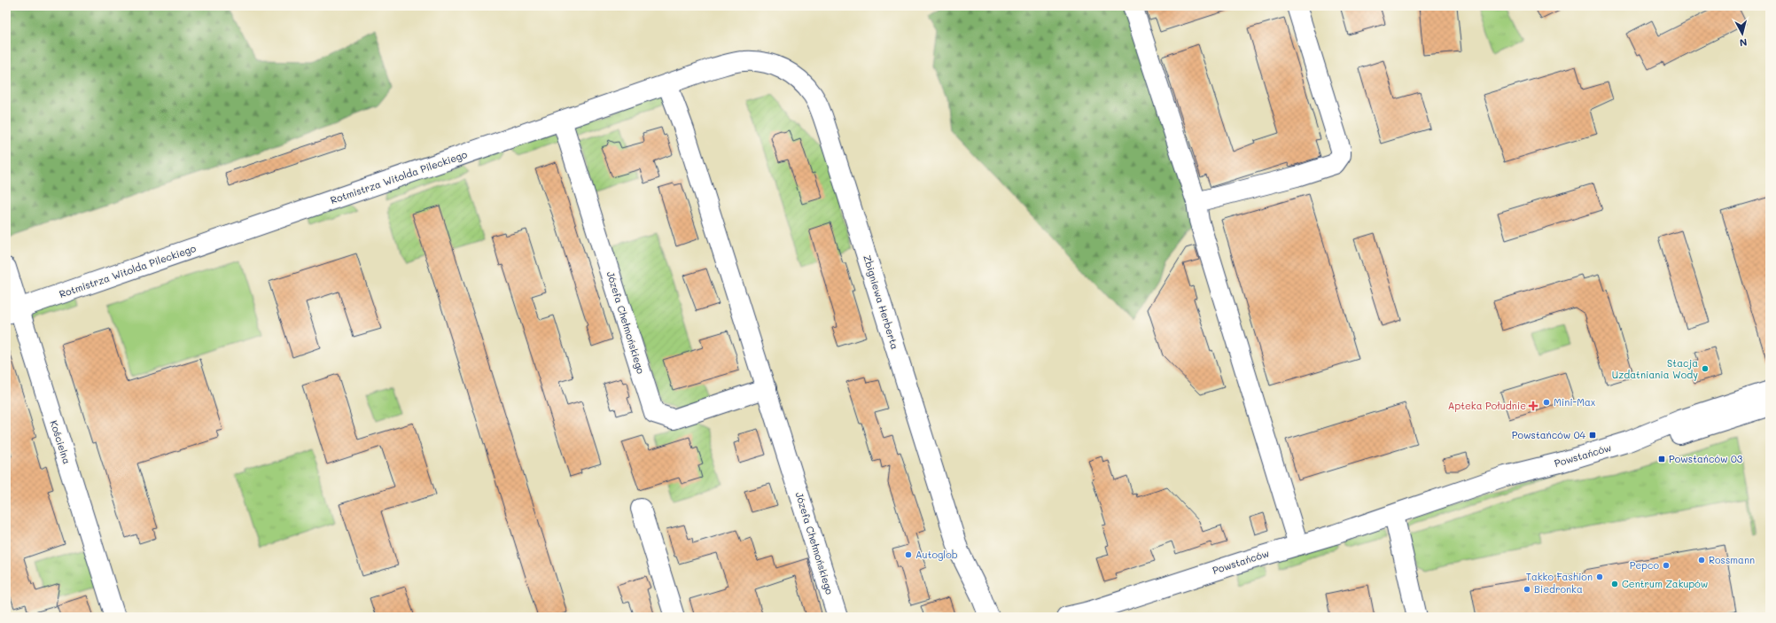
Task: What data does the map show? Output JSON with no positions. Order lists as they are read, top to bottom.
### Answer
{
  "streets": {
    "street": [
      "Rotmistrza Witolda Pileckiego",
      "Zbigniewa Herberta",
      "Józefa Chełmońskiego",
      "Kościelna",
      "Powstańców"
    ]
  },
  "crossings": [
    ["Rotmistrza Witolda Pileckiego", "Zbigniewa Herberta"],
    ["Rotmistrza Witolda Pileckiego", "Józefa Chełmońskiego"],
    ["Rotmistrza Witolda Pileckiego", "Kościelna"]
  ],
  "places": {
    "other": [
      "Stacja Uzdatniania Wody",
      "Mini-Max",
      "Autoglob",
      "Rossmann",
      "Pepco",
      "Takko Fashion",
      "Centrum Zakupów",
      "Biedronka"
    ],
    "health": ["Apteka Południe"],
    "transit": ["Powstańców 04", "Powstańców 03"]
  },
  "north": "bottom"
}
